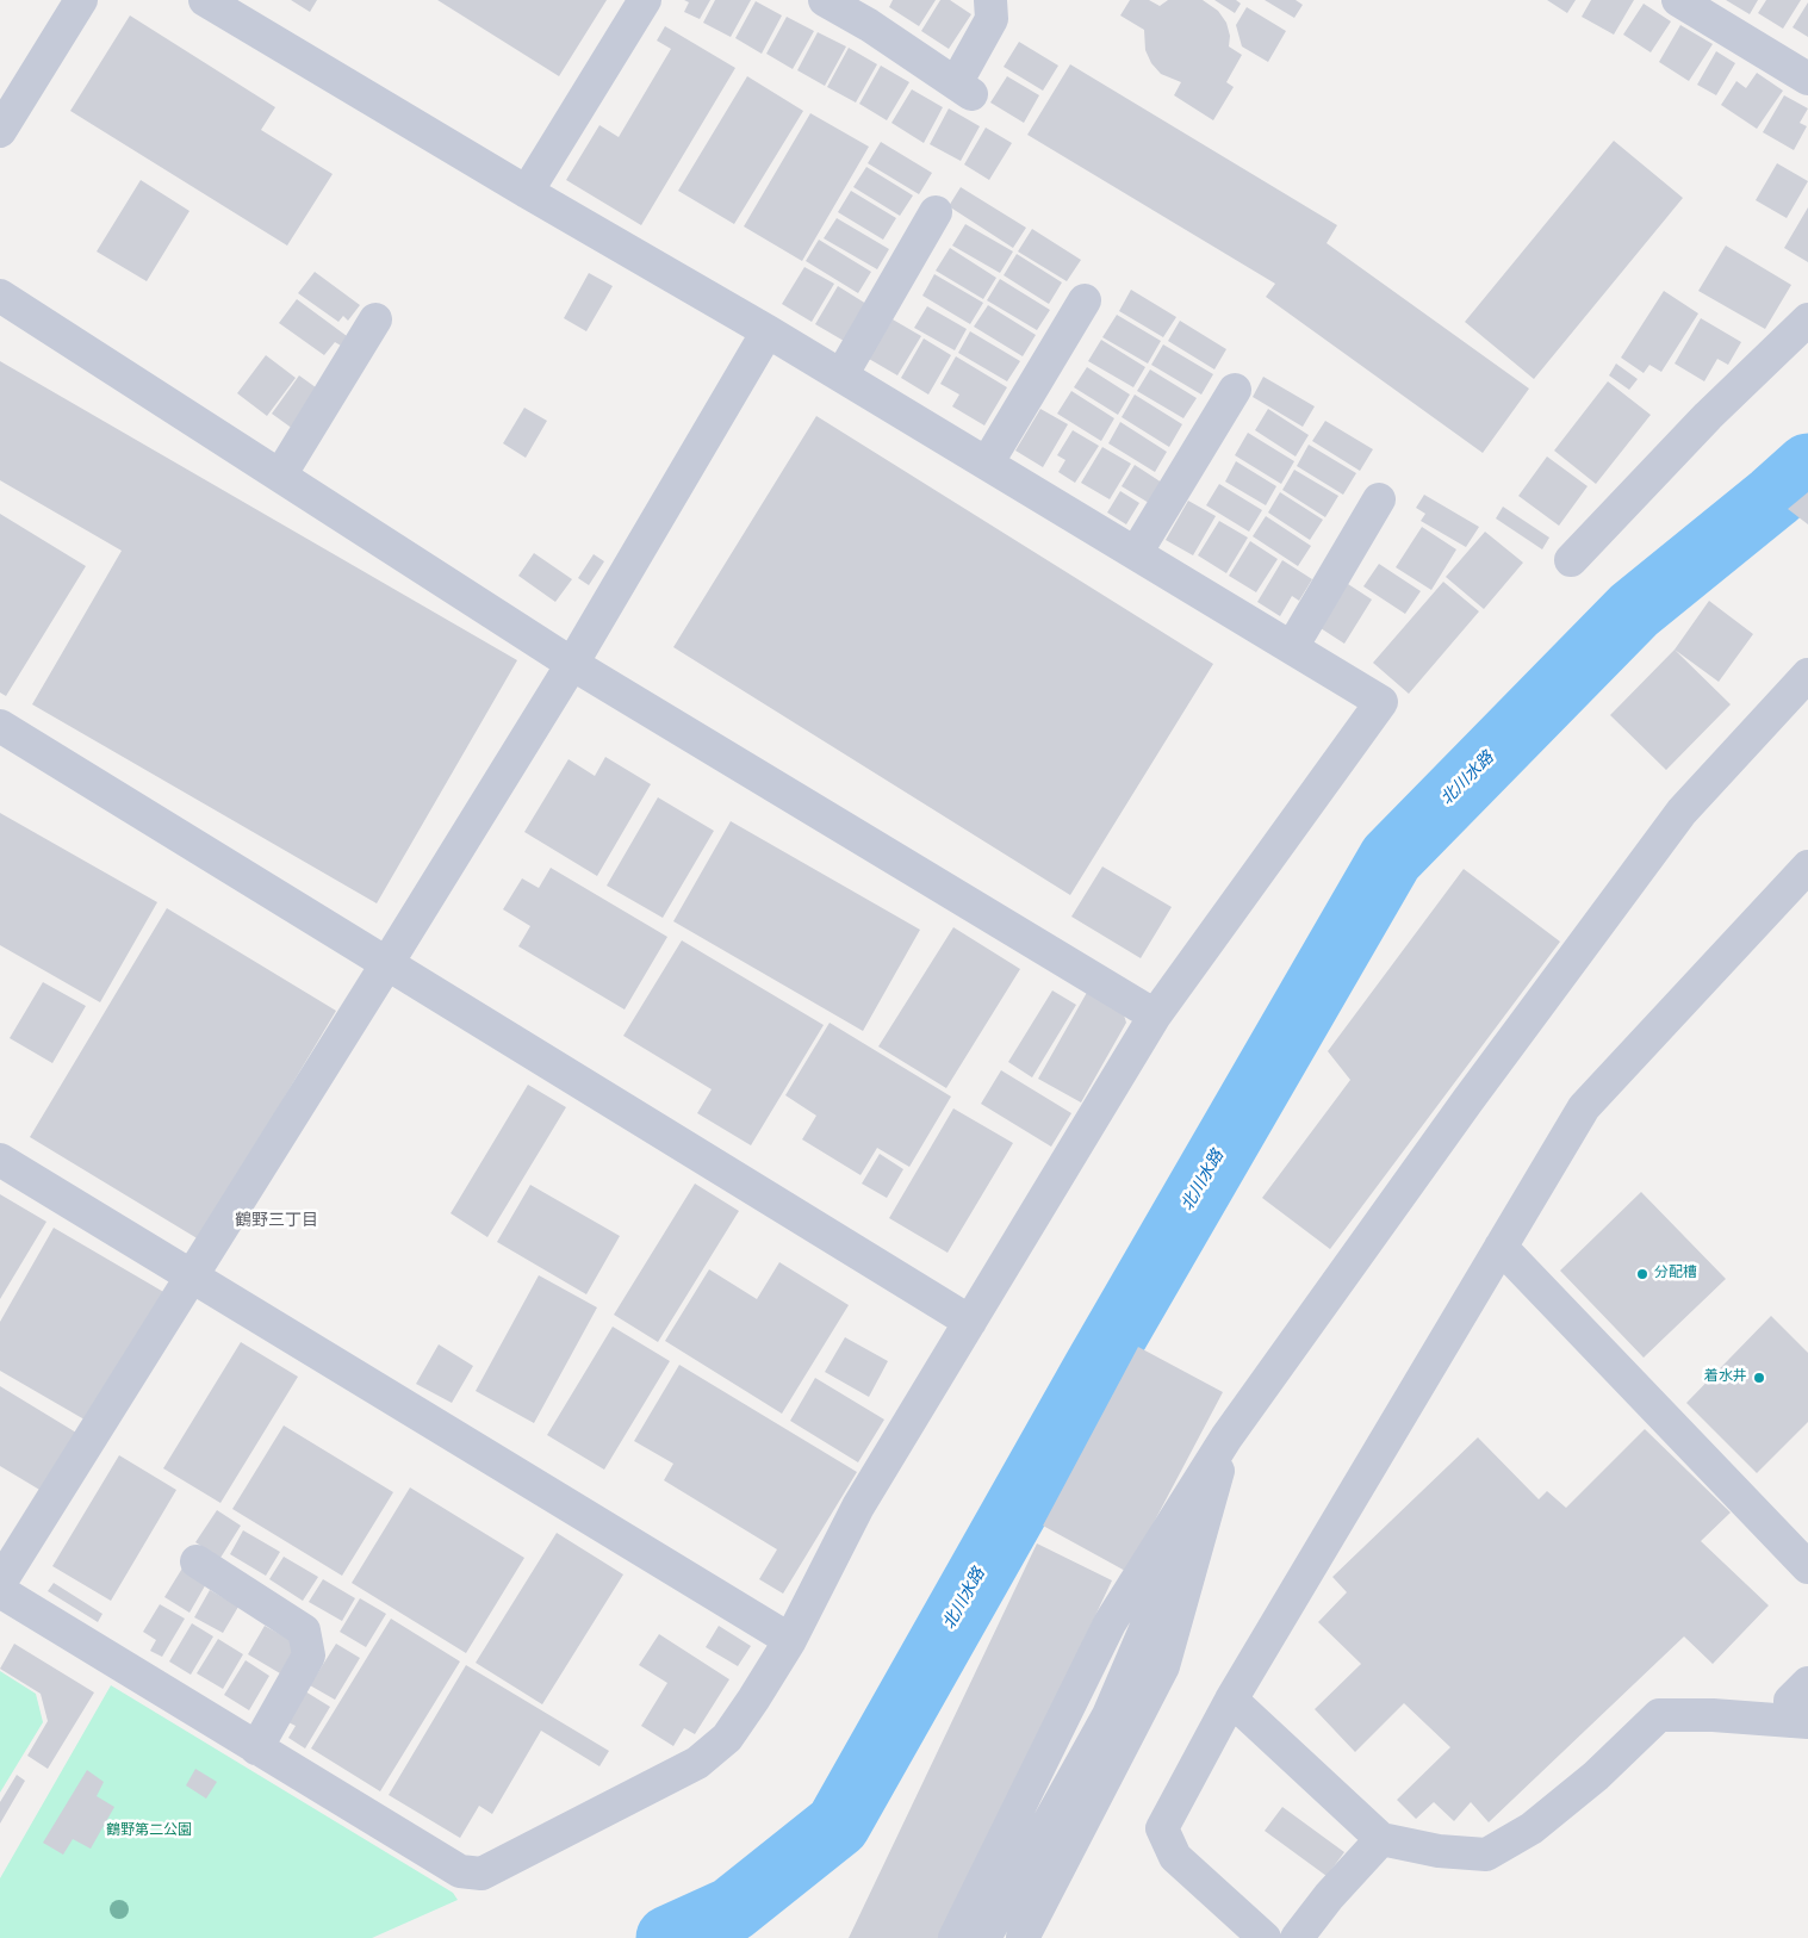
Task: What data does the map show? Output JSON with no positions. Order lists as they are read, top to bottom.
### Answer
{
  "districts": ["鶴野三丁目"],
  "water": ["北川水路"],
  "parks": ["鶴野第二公園"],
  "places": ["分配槽", "着水井"]
}
